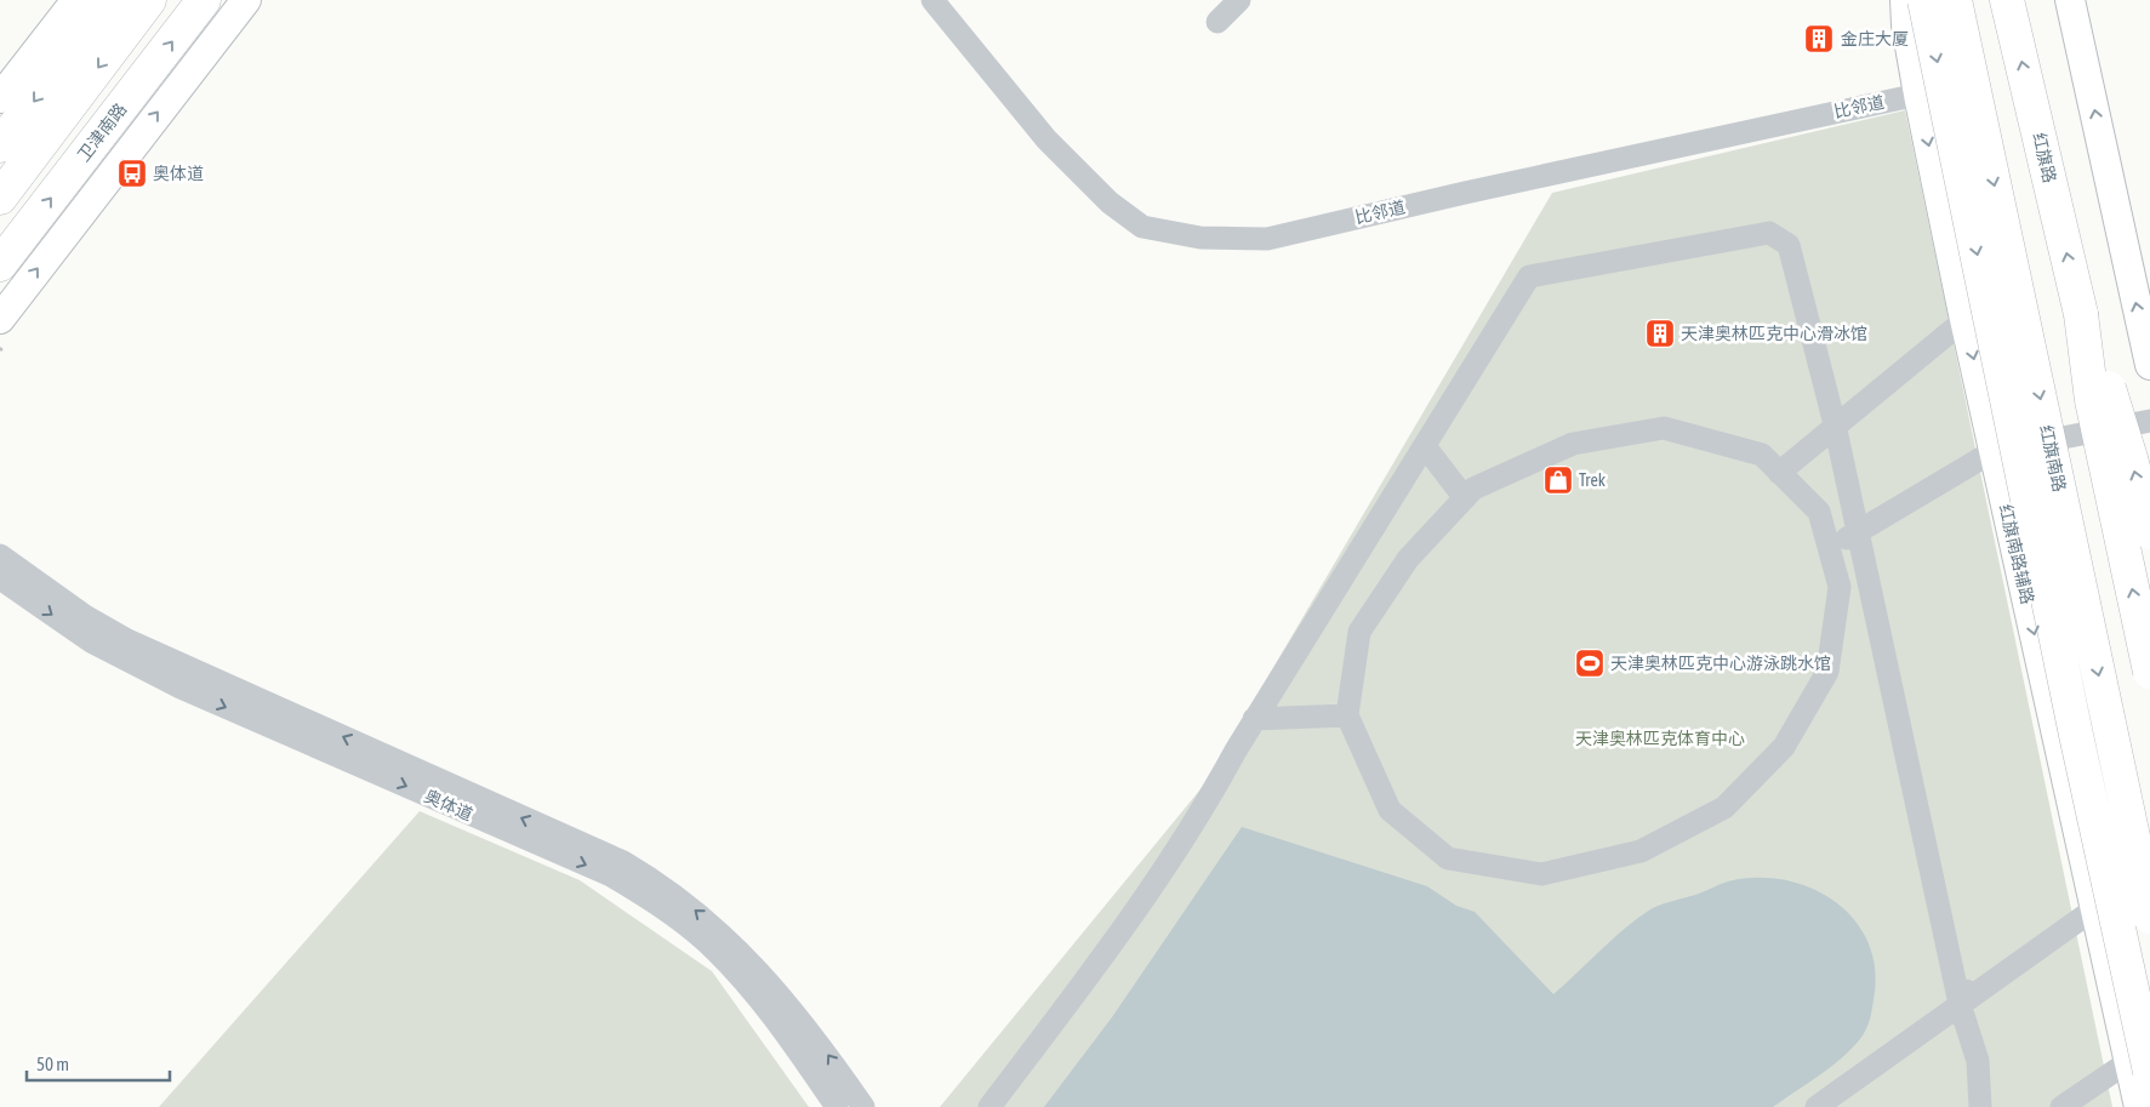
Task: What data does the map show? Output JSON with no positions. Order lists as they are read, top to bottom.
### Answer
{
  "streets": {
    "highway": ["卫津南路", "红旗路", "红旗南路"],
    "main road": ["红旗南路辅路"],
    "street": ["比邻道", "奥体道"]
  },
  "crossings": [
    ["比邻道", "红旗南路辅路"]
  ],
  "parks": ["天津奥林匹克体育中心"],
  "places": {
    "building": ["金庄大厦", "天津奥林匹克中心滑冰馆"],
    "bus stop": ["奥体道"],
    "shop": ["Trek"],
    "sports": ["天津奥林匹克中心游泳跳水馆"]
  },
  "scale_bar": "50 m"
}
